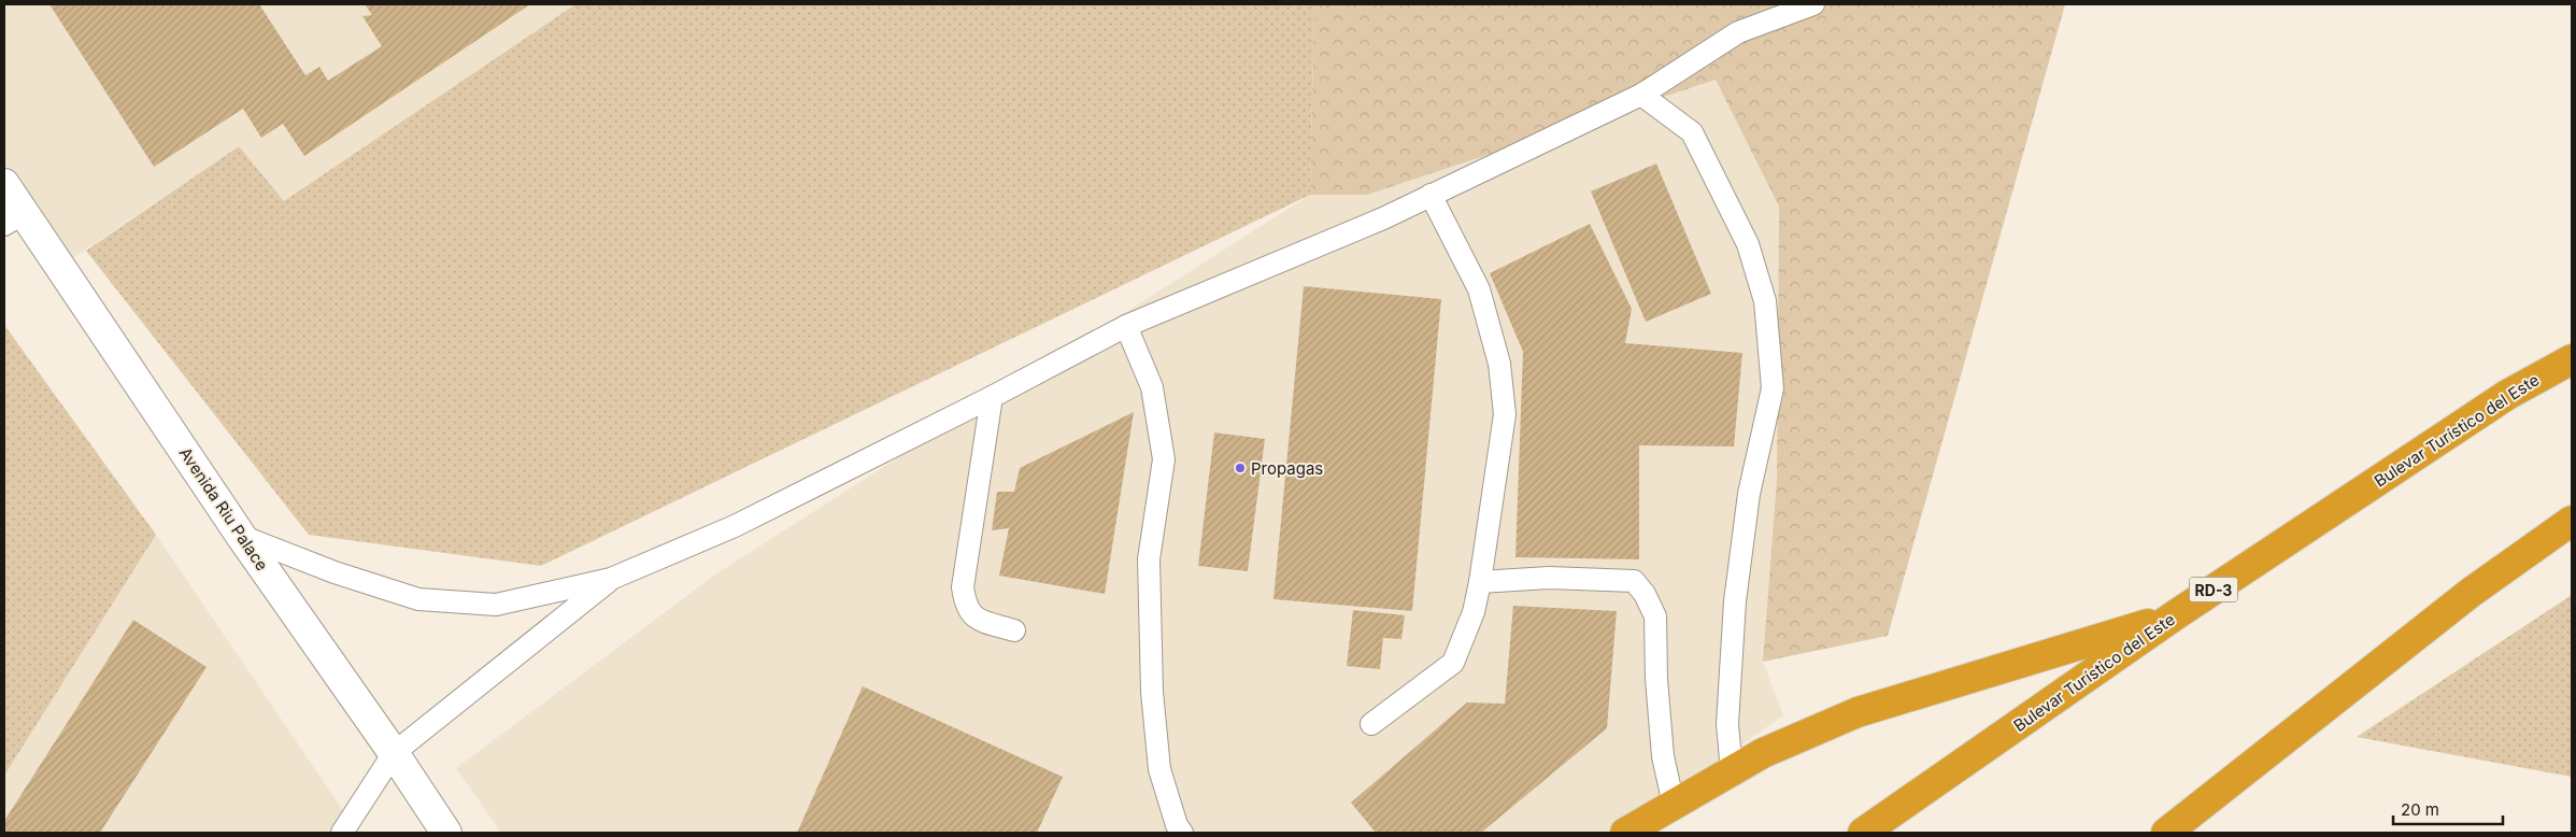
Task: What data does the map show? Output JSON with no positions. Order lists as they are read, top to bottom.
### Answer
{
  "streets": {
    "highway": ["Bulevar Turístico del Este", "RD-3"],
    "street": ["Avenida Riu Palace"]
  },
  "places": ["Propagas"],
  "scale_bar": "20 m"
}
